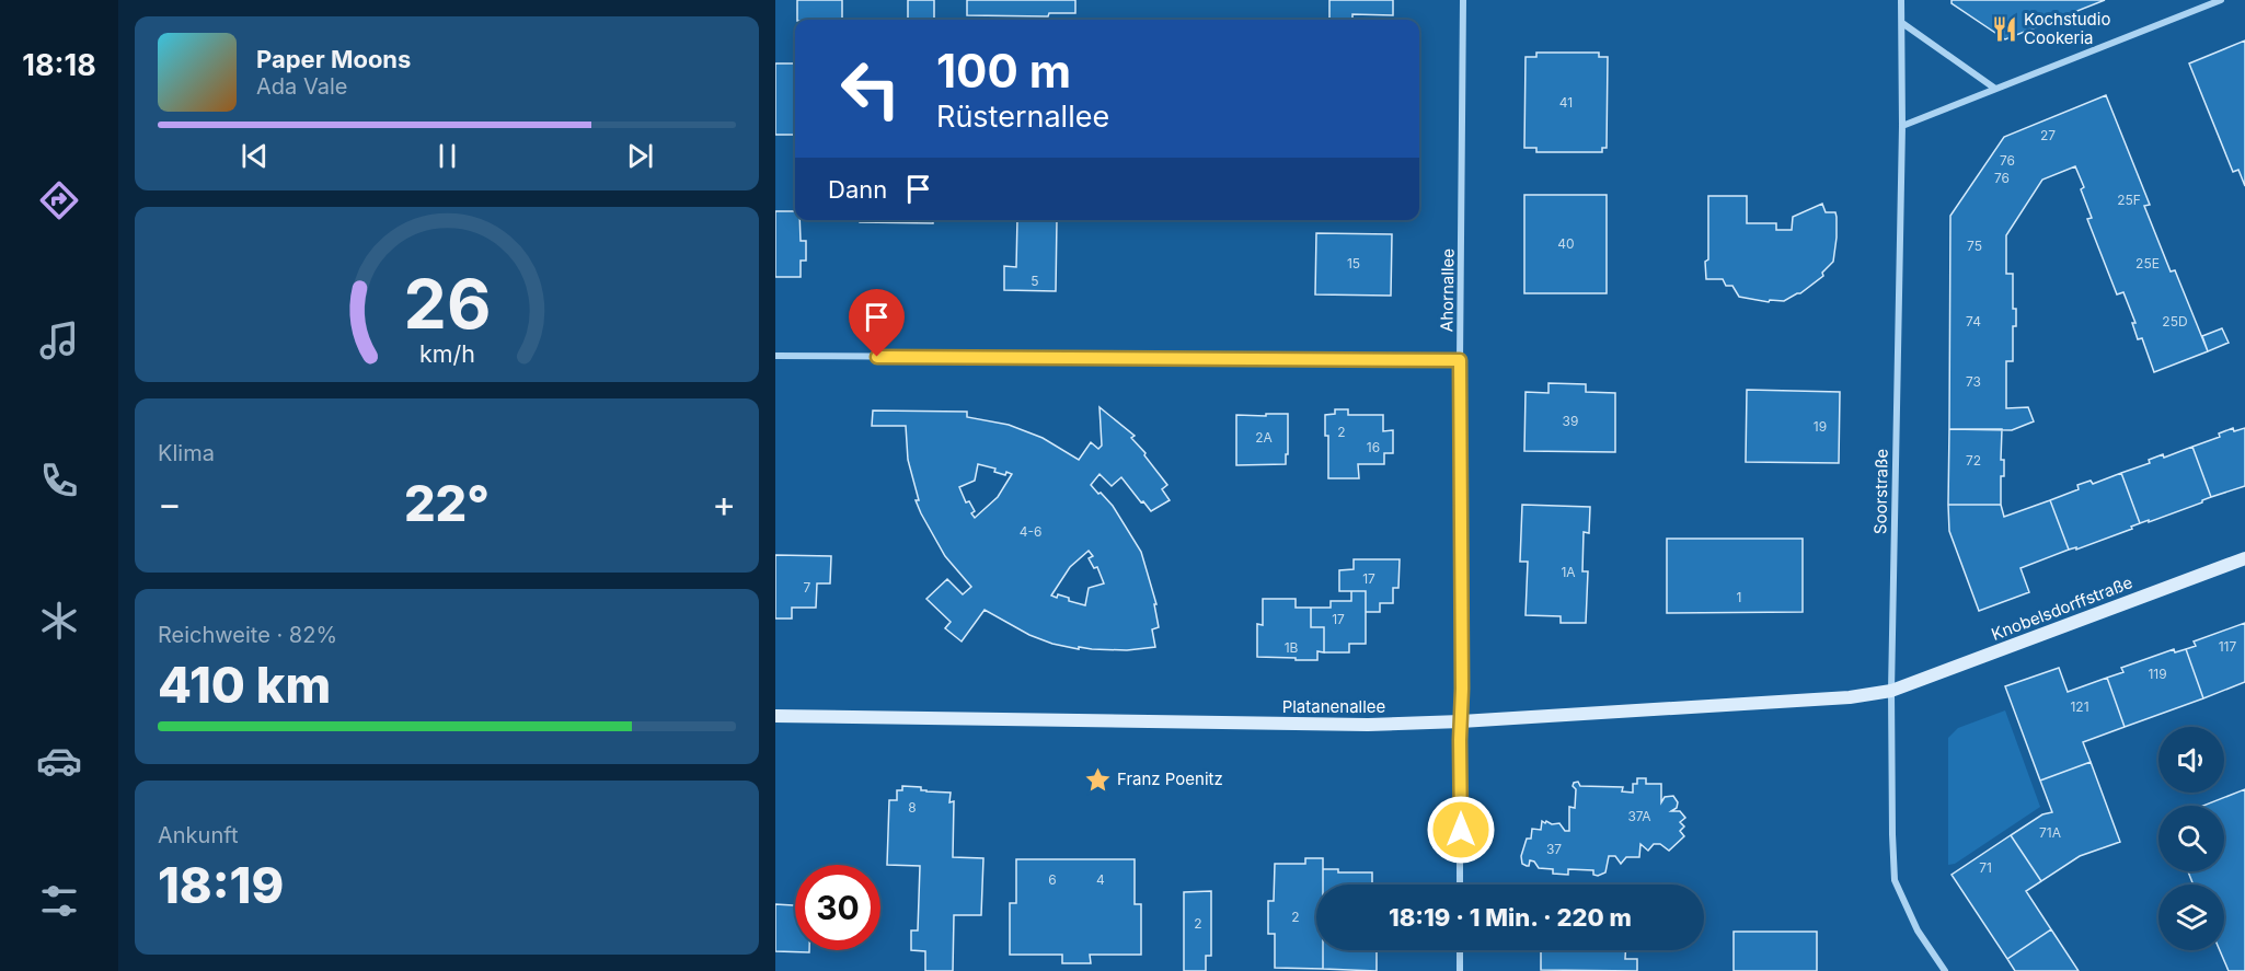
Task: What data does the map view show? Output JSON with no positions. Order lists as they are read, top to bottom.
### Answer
{
  "streets": {
    "street": [
      "Ahornallee",
      "Soorstraße",
      "Knobelsdorffstraße",
      "Platanenallee"
    ]
  },
  "crossings": [
    ["Ahornallee", "Platanenallee"],
    ["Soorstraße", "Knobelsdorffstraße"],
    ["Soorstraße", "Platanenallee"],
    ["Knobelsdorffstraße", "Platanenallee"]
  ],
  "places": {
    "restaurant": ["Kochstudio Cookeria"],
    "place": ["Franz Poenitz"]
  },
  "house_numbers": [
    "41",
    "27",
    "76",
    "76",
    "25F",
    "40",
    "75",
    "15",
    "25E",
    "5",
    "74",
    "25D",
    "73",
    "39",
    "19",
    "2",
    "2A",
    "16",
    "72",
    "4-6",
    "1A",
    "17",
    "7",
    "1",
    "17",
    "117",
    "1B",
    "119",
    "121",
    "8",
    "37A",
    "71A",
    "37",
    "71",
    "6",
    "4",
    "2",
    "2"
  ],
  "page": {
    "tabs": "18:18",
    "turn": ["100 m", "Rüsternallee"],
    "song": ["Paper Moons", "Ada Vale"],
    "then": "Dann",
    "tile": [
      "Klima",
      ["Reichweite · 82%", "410 km"],
      ["Ankunft", "18:19"]
    ],
    "heat": ["−", "22°", "+"],
    "limit": "30",
    "trip": "18:19 · 1 Min. · 220 m",
    "gauge": ["26", "km/h"]
  }
}
